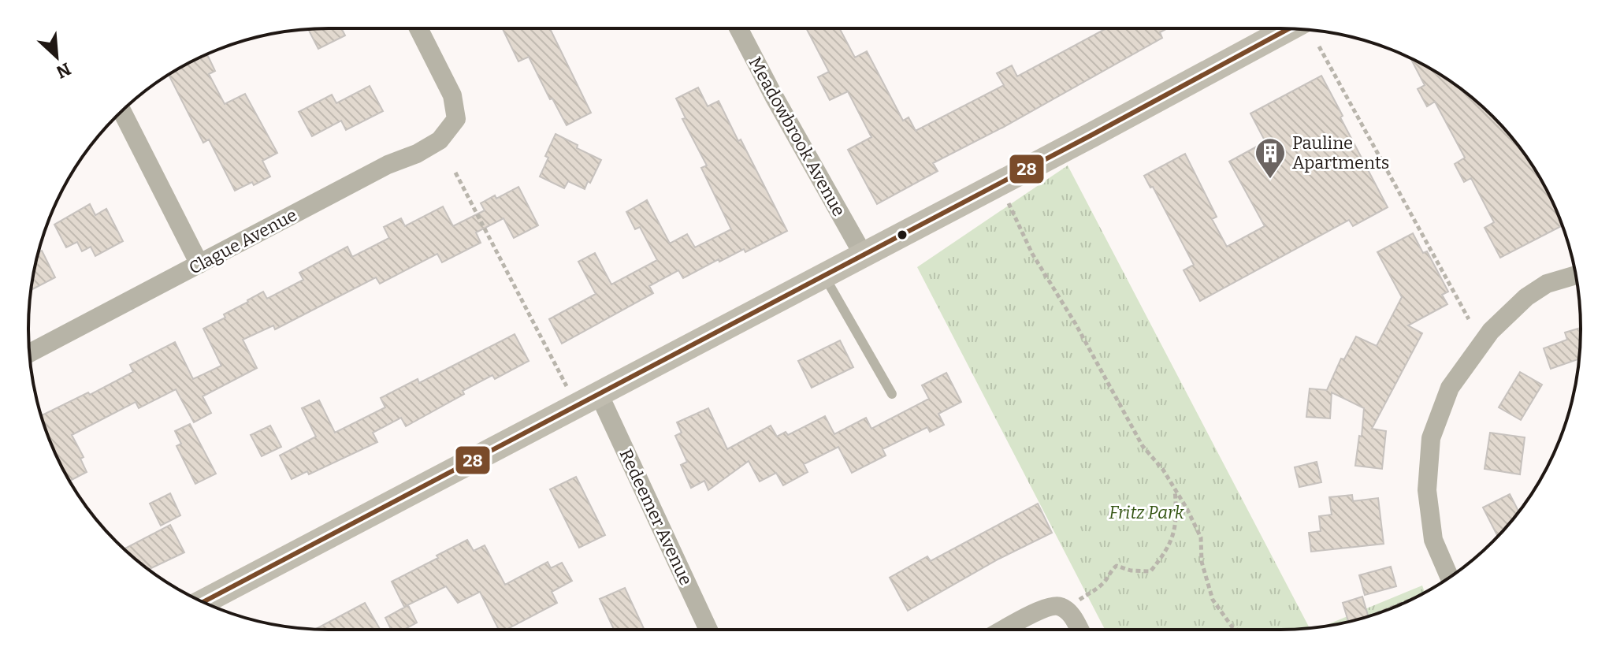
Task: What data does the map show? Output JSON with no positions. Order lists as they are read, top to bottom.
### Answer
{
  "streets": {
    "street": ["Meadowbrook Avenue", "Clague Avenue", "Redeemer Avenue"]
  },
  "parks": ["Fritz Park"],
  "places": {
    "building": ["Pauline Apartments"]
  },
  "lines": ["transit line 28"],
  "north": "bottom right"
}
